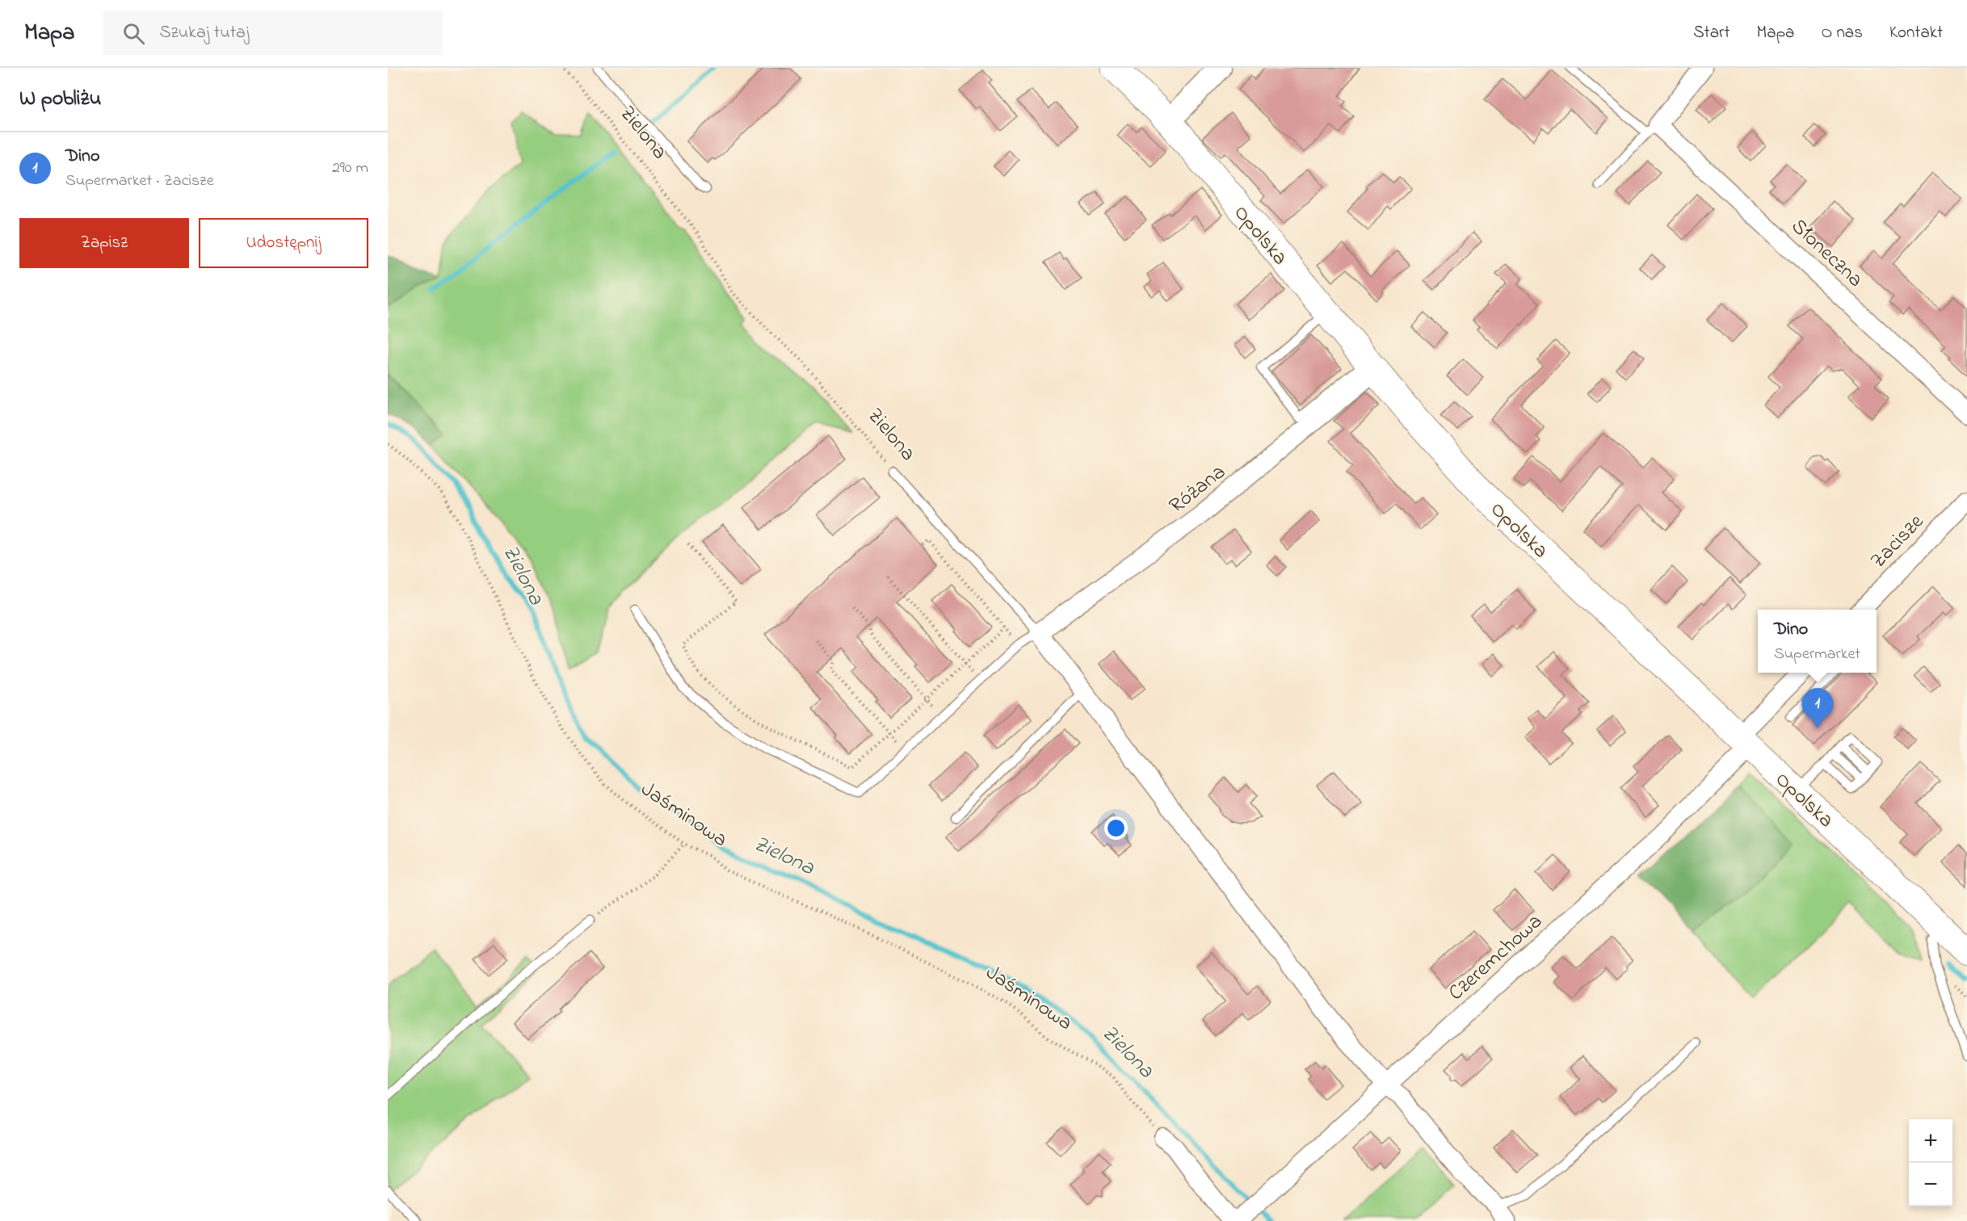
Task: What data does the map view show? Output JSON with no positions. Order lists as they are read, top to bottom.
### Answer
{
  "streets": {
    "main road": ["Opolska"],
    "street": [
      "Zielona",
      "Słoneczna",
      "Różana",
      "Zacisze",
      "Czeremchowa"
    ],
    "path": ["Jaśminowa"]
  },
  "crossings": [
    ["Zielona", "Różana"],
    ["Zielona", "Czeremchowa"],
    ["Opolska", "Różana"],
    ["Opolska", "Czeremchowa"]
  ],
  "water": ["Zielona"],
  "page": {
    "header": "Mapa",
    "search": "Szukaj tutaj",
    "nav": [
      "Start",
      "Mapa",
      "O nas",
      "Kontakt"
    ],
    "heading": "W pobliżu",
    "list": [
      {
        "mark": "1",
        "name": "Dino",
        "note": "Supermarket · Zacisze",
        "value": "290 m"
      }
    ],
    "buttons": ["Zapisz", "Udostępnij"],
    "popup": ["Dino", "Supermarket"],
    "pins": "1",
    "map_buttons": ["+", "−"]
  }
}
